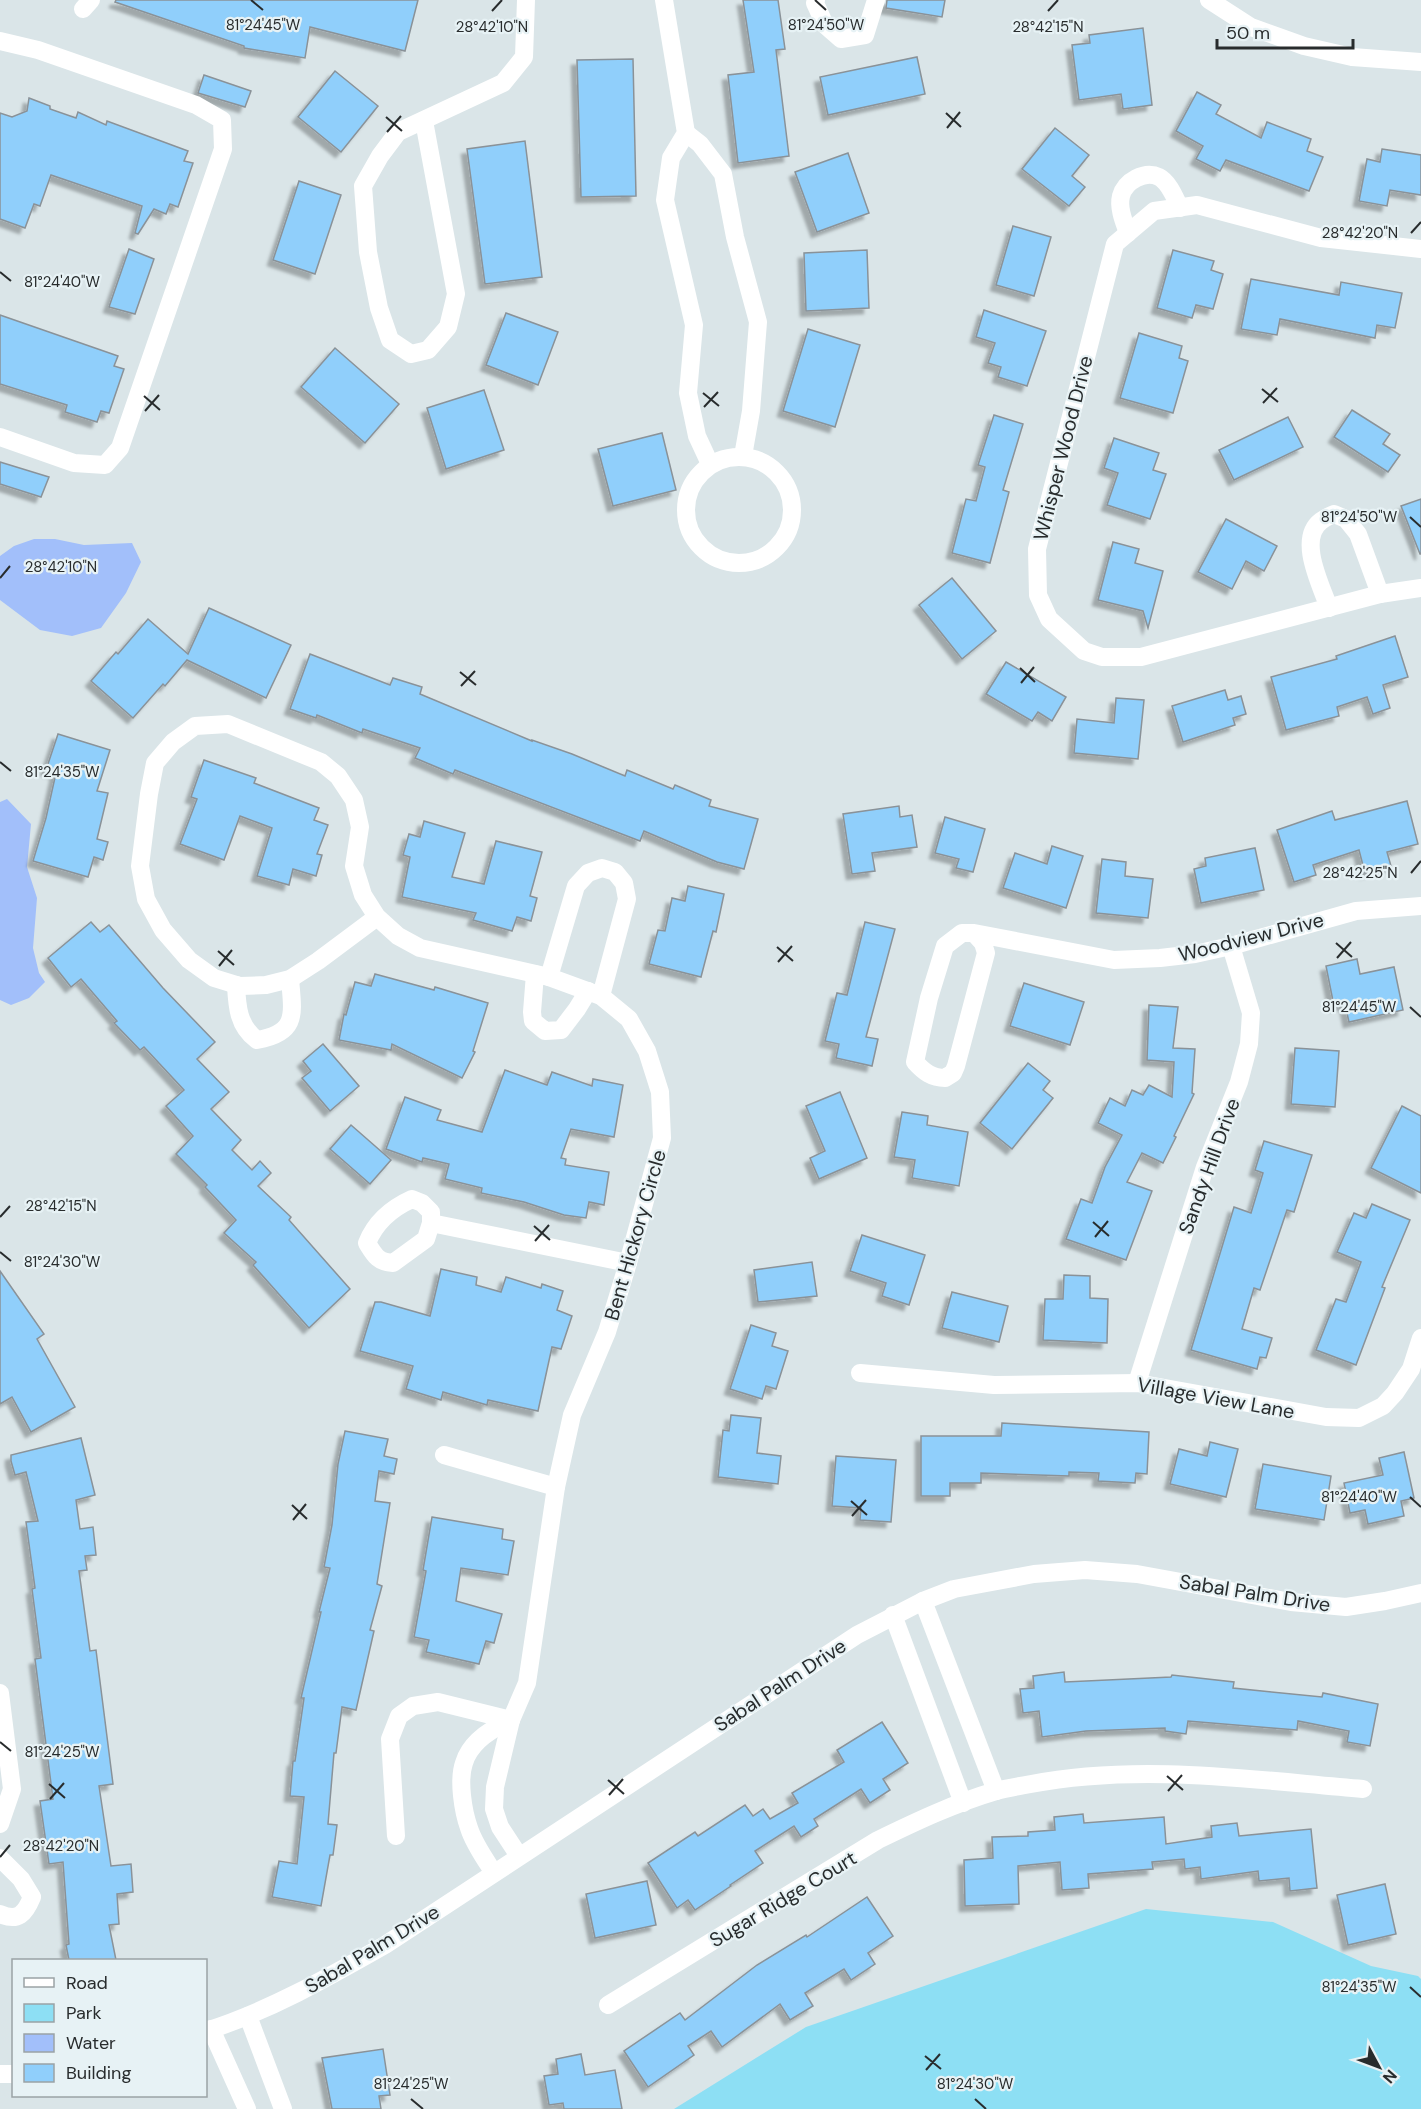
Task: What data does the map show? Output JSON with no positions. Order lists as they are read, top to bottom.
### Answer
{
  "streets": {
    "street": [
      "Whisper Wood Drive",
      "Woodview Drive",
      "Sandy Hill Drive",
      "Bent Hickory Circle",
      "Village View Lane",
      "Sabal Palm Drive",
      "Sugar Ridge Court"
    ]
  },
  "crossings": [
    ["Woodview Drive", "Sandy Hill Drive"],
    ["Sandy Hill Drive", "Village View Lane"],
    ["Bent Hickory Circle", "Sabal Palm Drive"]
  ],
  "legend": [
    "Road",
    "Park",
    "Water",
    "Building"
  ],
  "scale_bar": "50 m",
  "north": "bottom right",
  "coordinates": [
    "81°24'45\"W",
    "81°24'50\"W",
    "28°42'15\"N",
    "28°42'10\"N",
    "28°42'20\"N",
    "81°24'40\"W",
    "81°24'35\"W",
    "28°42'25\"N",
    "81°24'30\"W",
    "81°24'25\"W"
  ]
}
